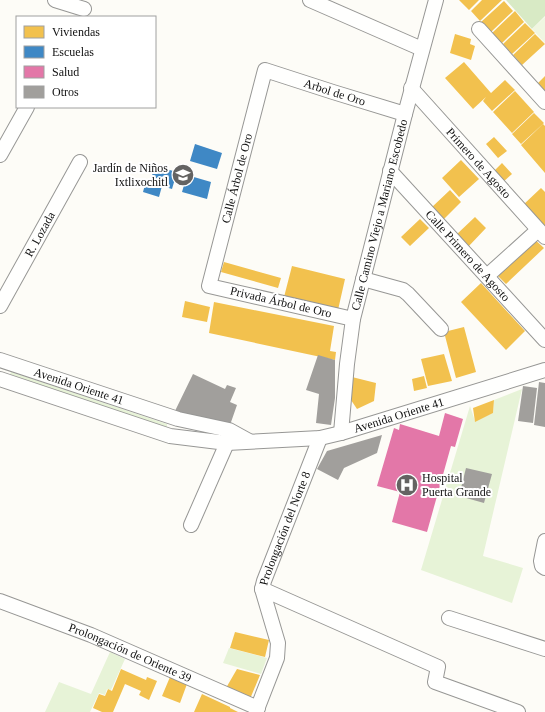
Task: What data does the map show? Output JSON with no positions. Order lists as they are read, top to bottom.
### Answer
{
  "streets": {
    "street": [
      "Arbol de Oro",
      "Primero de Agosto",
      "Calle Árbol de Oro",
      "Calle Camino Viejo a Mariano Escobedo",
      "R. Lozada",
      "Calle Primero de Agosto",
      "Privada Árbol de Oro",
      "Avenida Oriente 41",
      "Prolongación del Norte 8",
      "Prolongación de Oriente 39"
    ]
  },
  "crossings": [
    ["Arbol de Oro", "Calle Árbol de Oro"],
    ["Arbol de Oro", "Calle Camino Viejo a Mariano Escobedo"],
    ["Primero de Agosto", "Calle Camino Viejo a Mariano Escobedo"],
    ["Calle Árbol de Oro", "Privada Árbol de Oro"],
    ["Calle Camino Viejo a Mariano Escobedo", "Calle Primero de Agosto"],
    ["Calle Camino Viejo a Mariano Escobedo", "Privada Árbol de Oro"],
    ["Calle Camino Viejo a Mariano Escobedo", "Avenida Oriente 41"],
    ["Avenida Oriente 41", "Prolongación del Norte 8"],
    ["Prolongación del Norte 8", "Prolongación de Oriente 39"]
  ],
  "places": {
    "school or university": ["Jardín de Niños Ixtlixochitl"],
    "hospital": ["Hospital Puerta Grande"]
  },
  "legend": [
    "Viviendas",
    "Escuelas",
    "Salud",
    "Otros"
  ]
}
